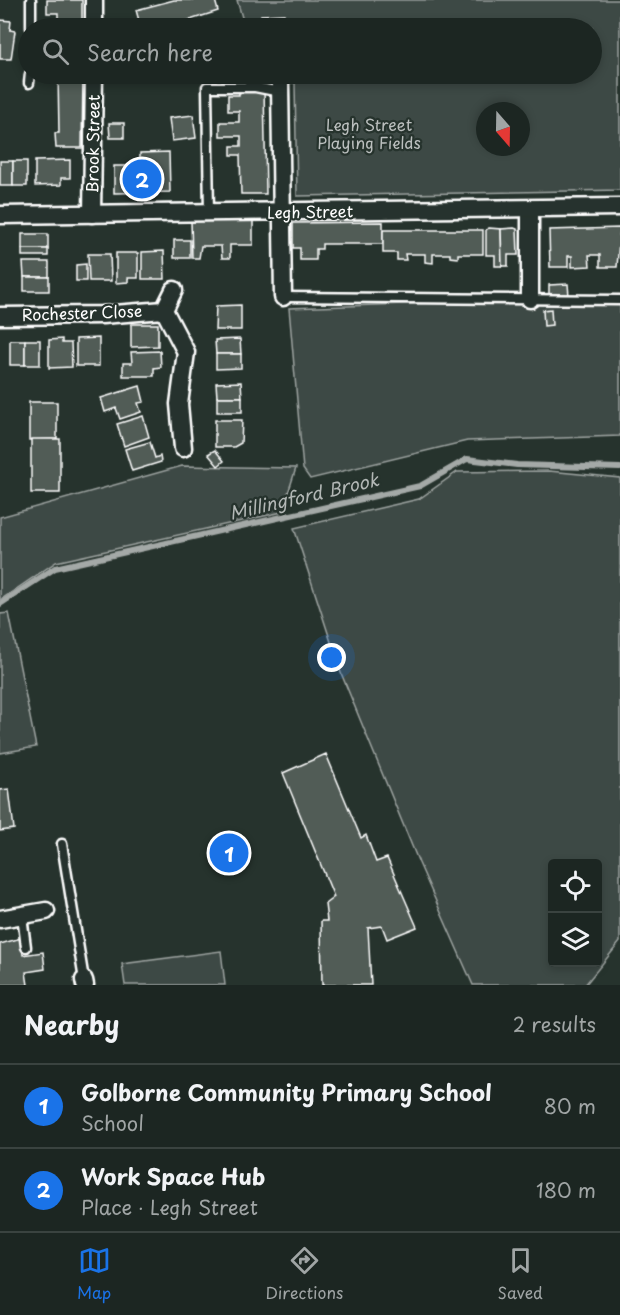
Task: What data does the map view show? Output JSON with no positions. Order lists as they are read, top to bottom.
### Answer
{
  "streets": {
    "street": ["Brook Street", "Legh Street", "Rochester Close"]
  },
  "crossings": [
    ["Brook Street", "Legh Street"]
  ],
  "water": ["Millingford Brook"],
  "parks": ["Legh Street Playing Fields"],
  "north": "bottom",
  "page": {
    "search": "Search here",
    "pins": ["2", "1"],
    "heading": ["Nearby", "2 results"],
    "list": [
      {
        "mark": "1",
        "name": "Golborne Community Primary School",
        "note": "School",
        "value": "80 m"
      },
      {
        "mark": "2",
        "name": "Work Space Hub",
        "note": "Place · Legh Street",
        "value": "180 m"
      }
    ],
    "nav": ["Map", "Directions", "Saved"]
  }
}
